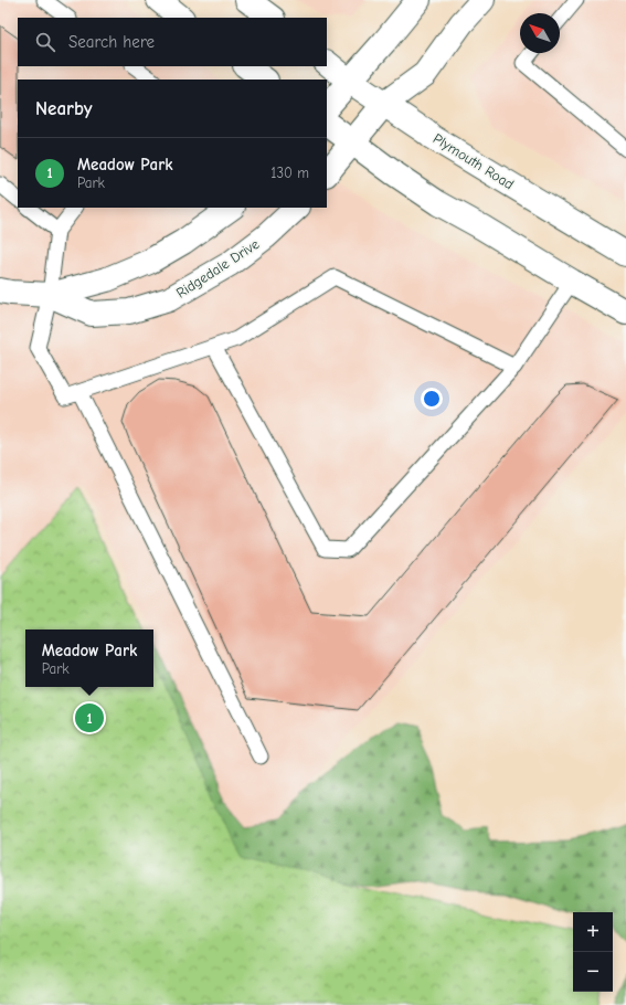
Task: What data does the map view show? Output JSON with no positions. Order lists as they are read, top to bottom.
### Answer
{
  "streets": {
    "street": ["Plymouth Road", "Ridgedale Drive"]
  },
  "north": "top left",
  "page": {
    "search": "Search here",
    "heading": "Nearby",
    "list": [
      {
        "mark": "1",
        "name": "Meadow Park",
        "note": "Park",
        "value": "130 m"
      }
    ],
    "popup": ["Meadow Park", "Park"],
    "pins": "1",
    "map_buttons": ["+", "−"]
  }
}
